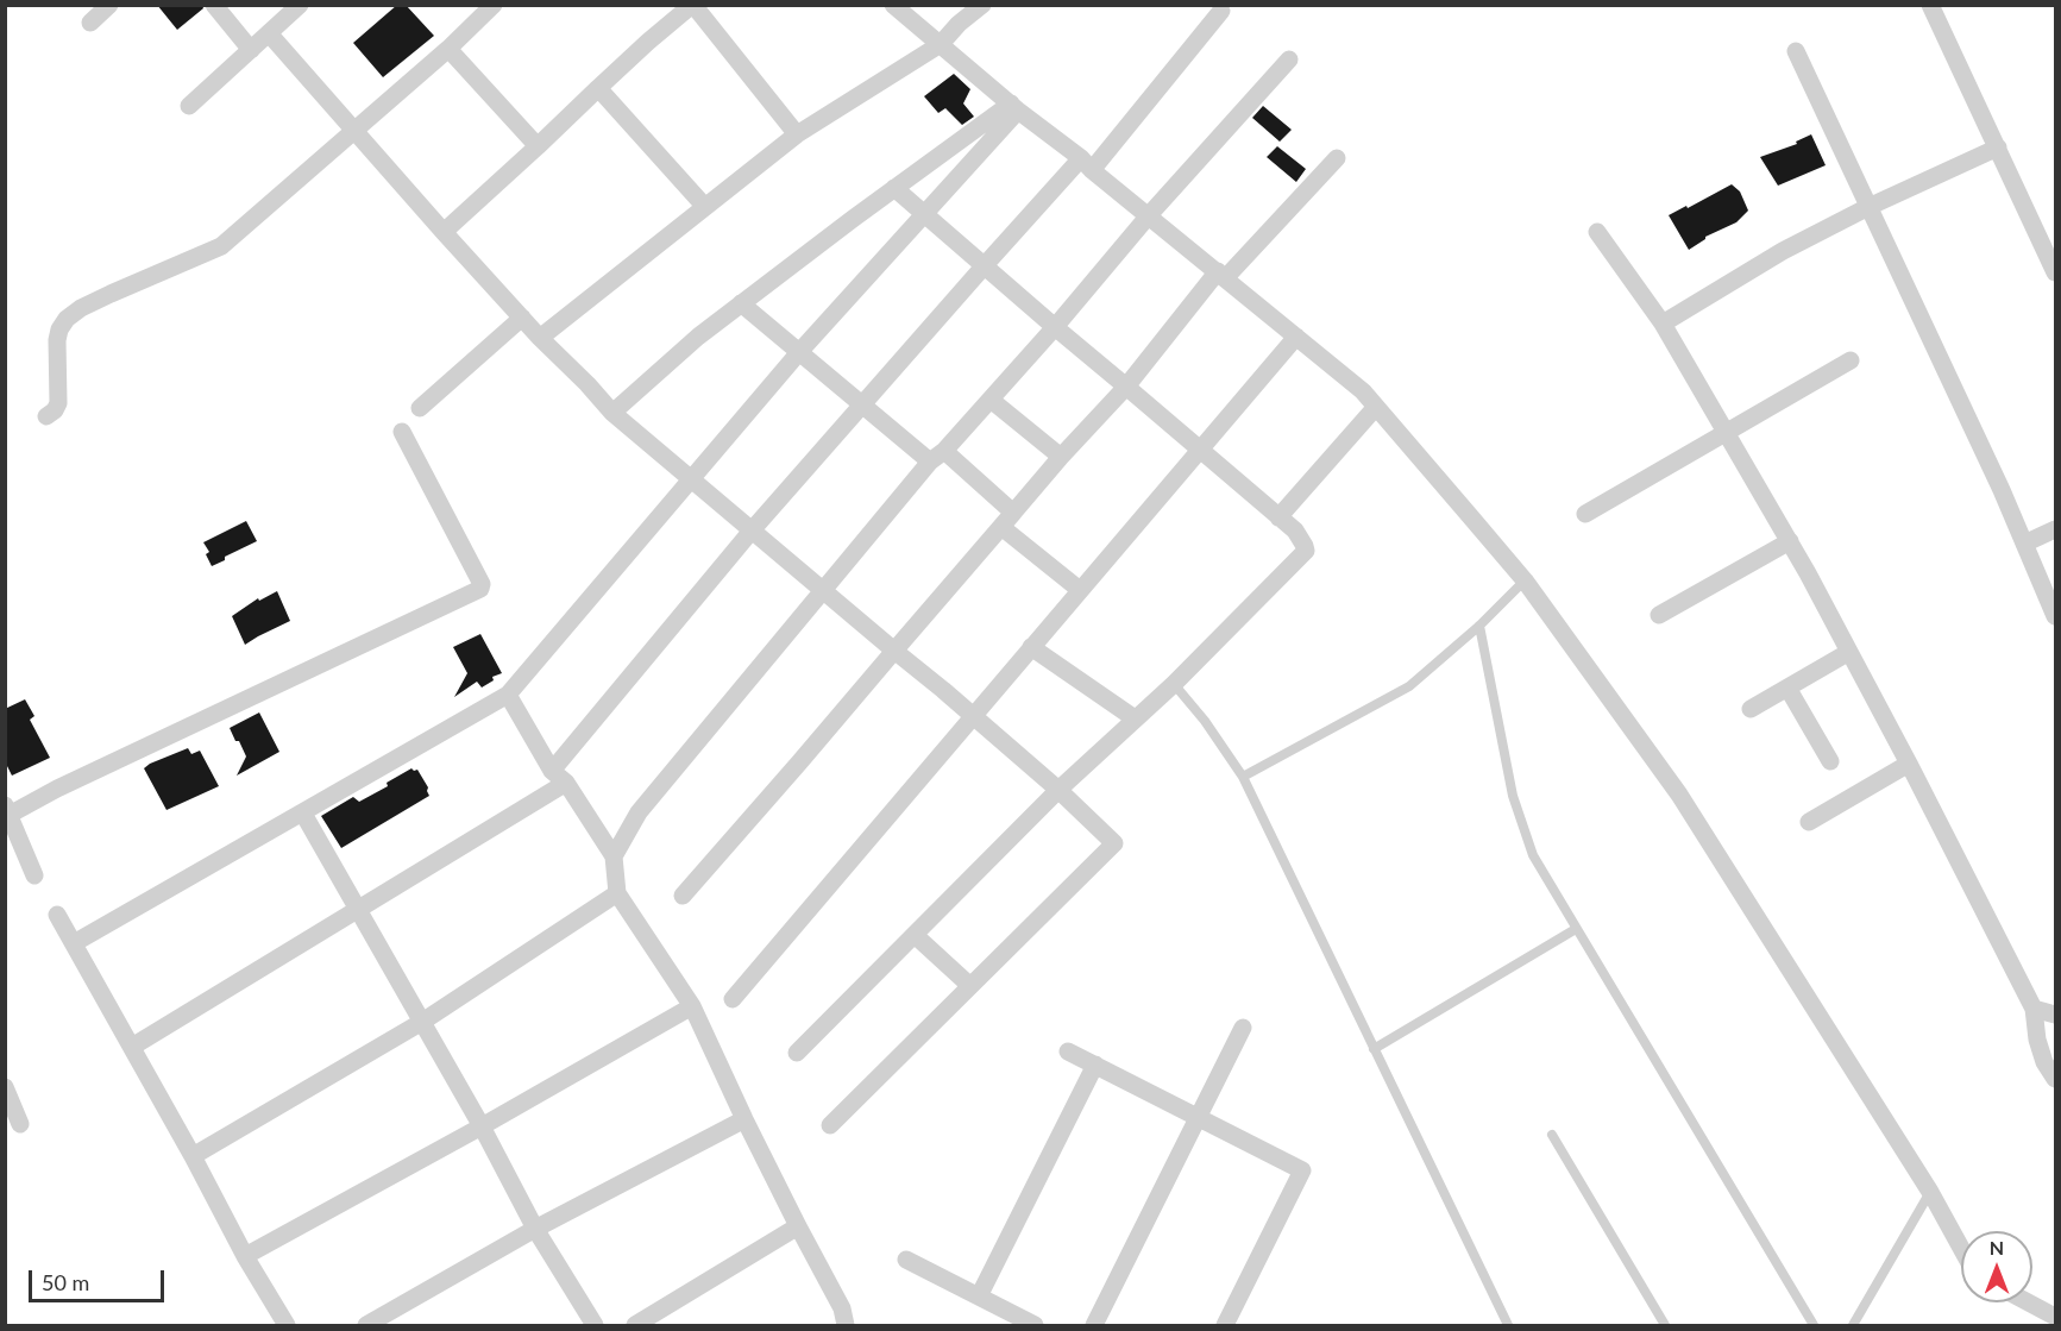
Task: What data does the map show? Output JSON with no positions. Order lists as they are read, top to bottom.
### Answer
{
  "scale_bar": "50 m",
  "north": "top"
}
